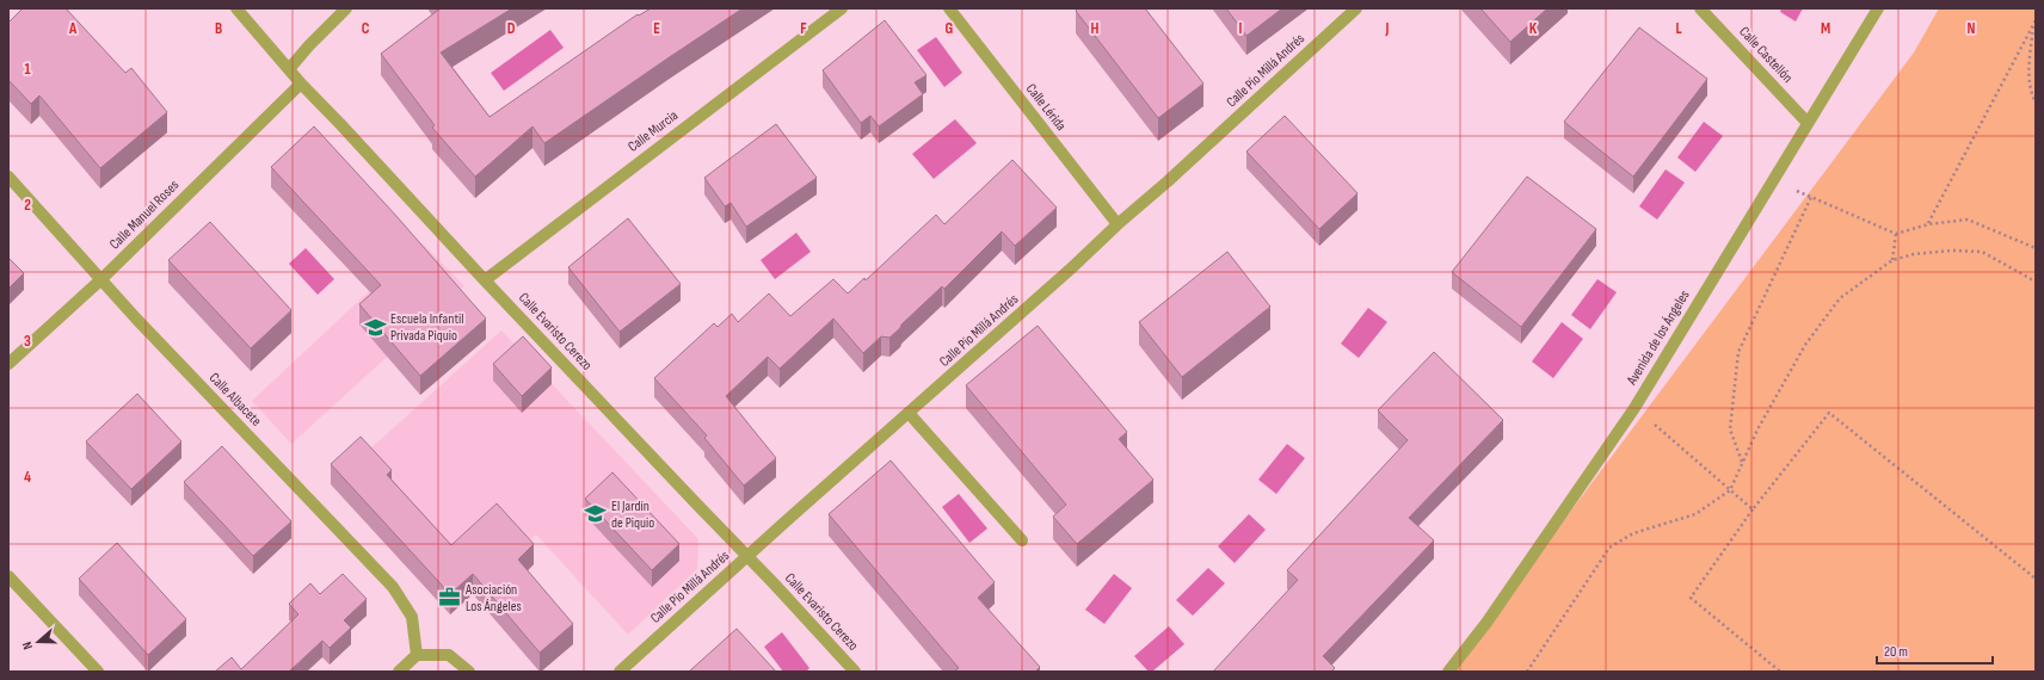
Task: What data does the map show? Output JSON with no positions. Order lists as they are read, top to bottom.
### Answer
{
  "streets": {
    "street": [
      "Calle Castellón",
      "Calle Pío Millá Andrés",
      "Calle Lérida",
      "Calle Murcia",
      "Calle Manuel Roses",
      "Calle Evaristo Cerezo",
      "Avenida de los Ángeles",
      "Calle Albacete"
    ]
  },
  "crossings": [
    ["Calle Castellón", "Avenida de los Ángeles"],
    ["Calle Pío Millá Andrés", "Calle Lérida"],
    ["Calle Pío Millá Andrés", "Calle Evaristo Cerezo"],
    ["Calle Murcia", "Calle Evaristo Cerezo"],
    ["Calle Manuel Roses", "Calle Evaristo Cerezo"],
    ["Calle Manuel Roses", "Calle Albacete"]
  ],
  "places": {
    "school or university": ["Escuela Infantil Privada Piquio", "El Jardín de Piquio"],
    "office": ["Asociación Los Ángeles"]
  },
  "scale_bar": "20 m",
  "north": "left",
  "grid": {
    "columns": [
      "A",
      "B",
      "C",
      "D",
      "E",
      "F",
      "G",
      "H",
      "I",
      "J",
      "K",
      "L",
      "M",
      "N"
    ],
    "rows": [
      "1",
      "2",
      "3",
      "4"
    ]
  }
}
